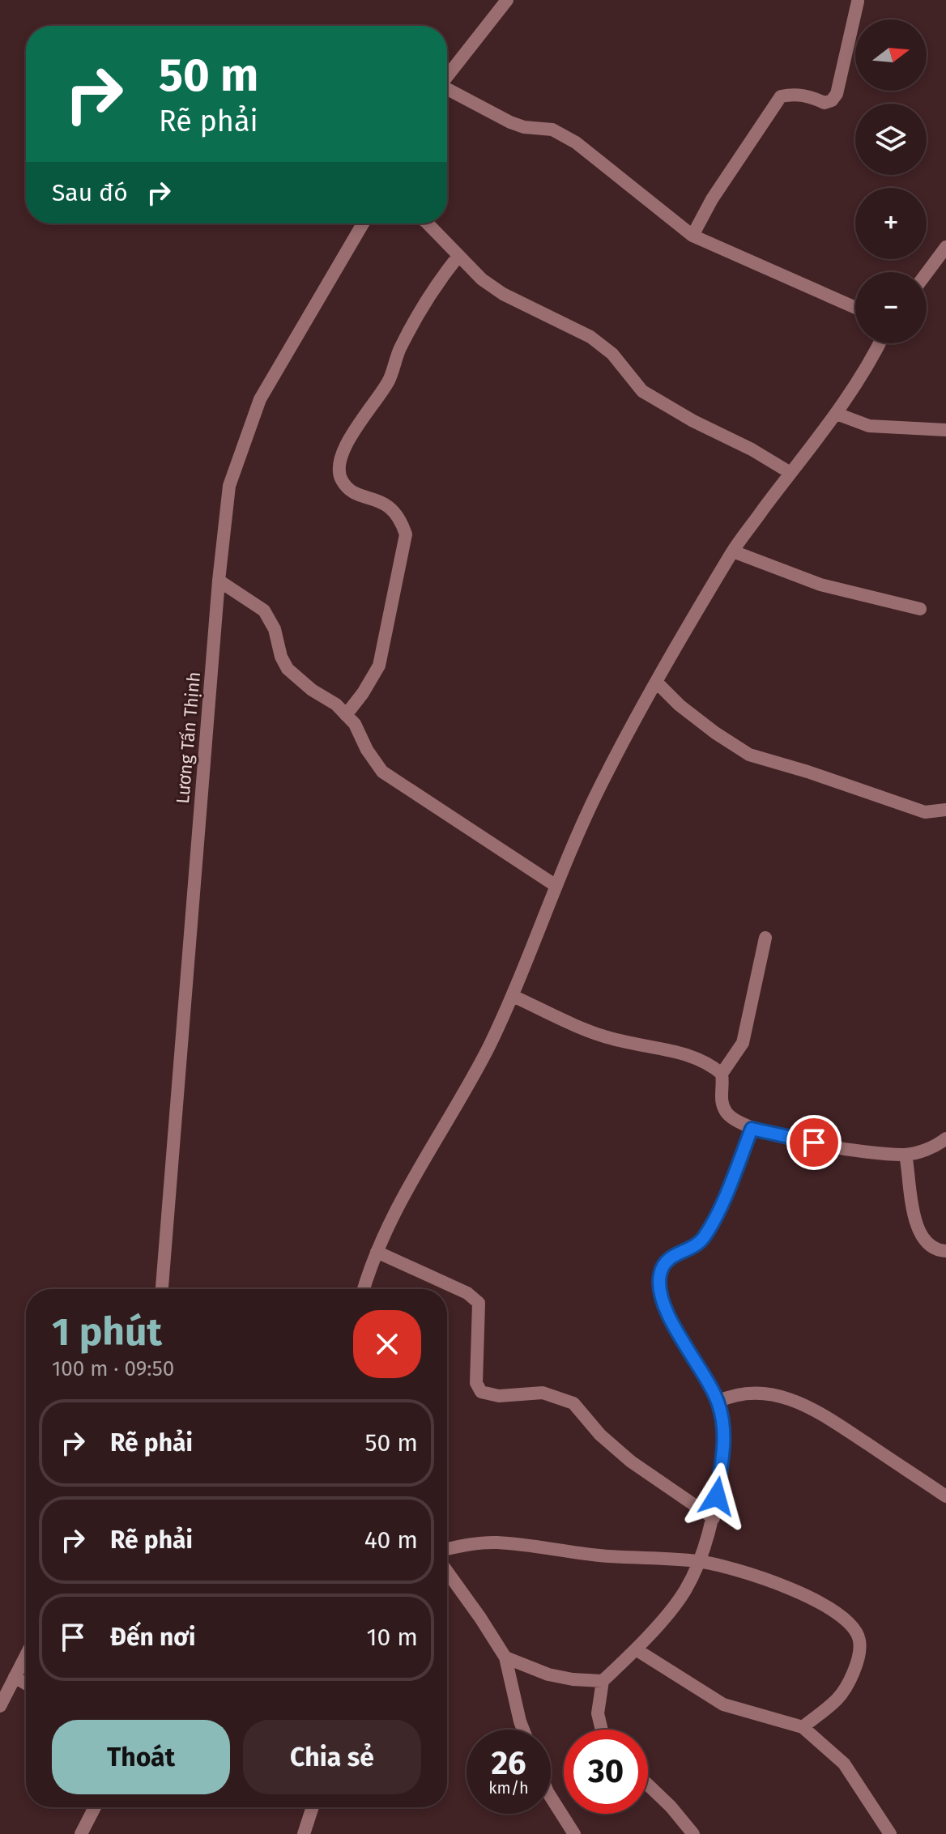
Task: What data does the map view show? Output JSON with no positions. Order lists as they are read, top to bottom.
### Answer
{
  "streets": {
    "street": ["Lương Tấn Thịnh"]
  },
  "north": "right",
  "page": {
    "map_buttons": ["+", "−"],
    "turn": ["50 m", "Rẽ phải"],
    "then": "Sau đó",
    "heading": ["1 phút", "100 m · 09:50"],
    "list": [
      {
        "name": "Rẽ phải",
        "value": "50 m"
      },
      {
        "name": "Rẽ phải",
        "value": "40 m"
      },
      {
        "name": "Đến nơi",
        "value": "10 m"
      }
    ],
    "buttons": ["Thoát", "Chia sẻ"],
    "speed": "26 km/h",
    "limit": "30"
  }
}
